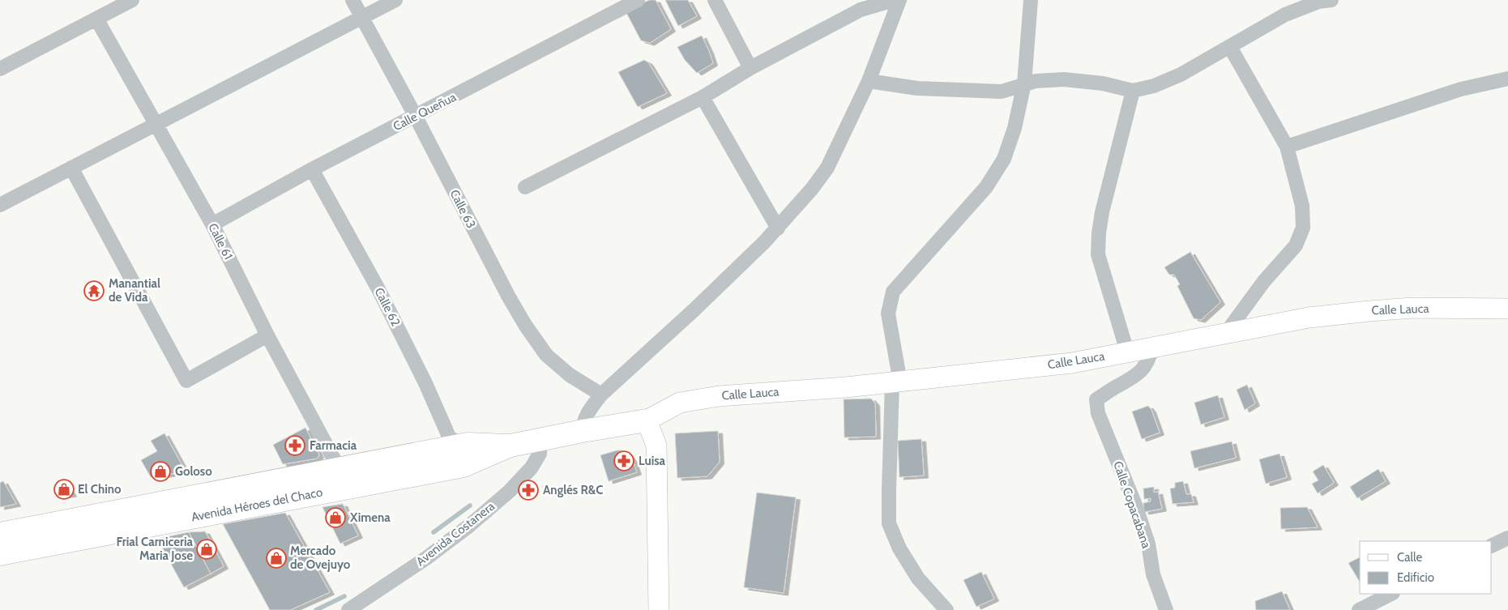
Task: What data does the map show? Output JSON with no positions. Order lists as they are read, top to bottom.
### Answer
{
  "streets": {
    "main road": ["Avenida Héroes del Chaco"],
    "street": [
      "Calle Queñua",
      "Calle 63",
      "Calle 61",
      "Calle 62",
      "Calle Lauca",
      "Calle Copacabana",
      "Avenida Costanera"
    ]
  },
  "crossings": [
    ["Calle Queñua", "Calle 63"],
    ["Calle Queñua", "Calle 61"],
    ["Calle Queñua", "Calle 62"],
    ["Calle 61", "Avenida Héroes del Chaco"],
    ["Calle 62", "Avenida Héroes del Chaco"],
    ["Calle Lauca", "Avenida Héroes del Chaco"],
    ["Calle Lauca", "Calle Copacabana"],
    ["Avenida Héroes del Chaco", "Avenida Costanera"]
  ],
  "places": {
    "temple": ["Manantial de Vida"],
    "pharmacy": ["Farmacia", "Luisa", "Anglés R&C"],
    "shop": [
      "Goloso",
      "El Chino",
      "Ximena",
      "Frial Carniceria Maria Jose",
      "Mercado de Ovejuyo"
    ]
  },
  "legend": ["Calle", "Edificio"]
}
